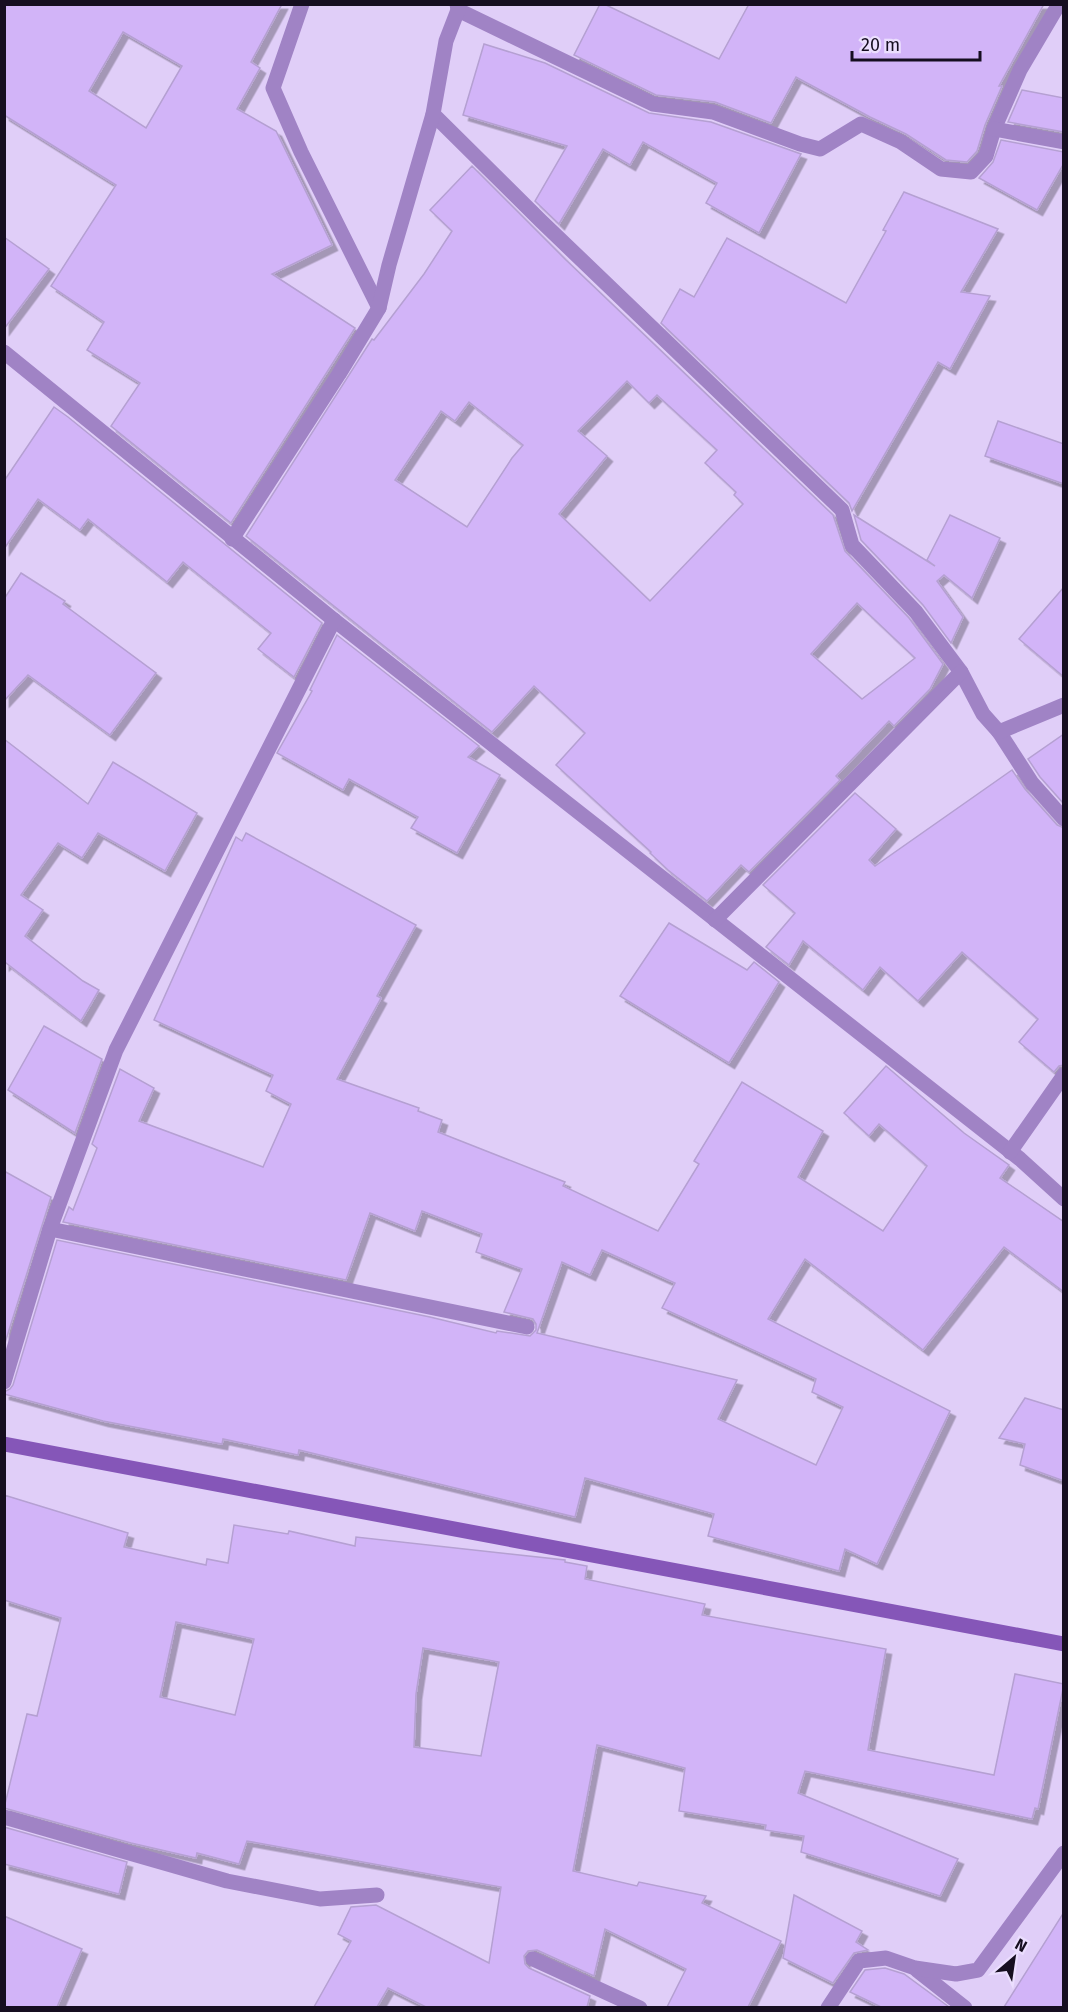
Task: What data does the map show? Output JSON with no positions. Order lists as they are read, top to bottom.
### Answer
{
  "scale_bar": "20 m",
  "north": "top right"
}
